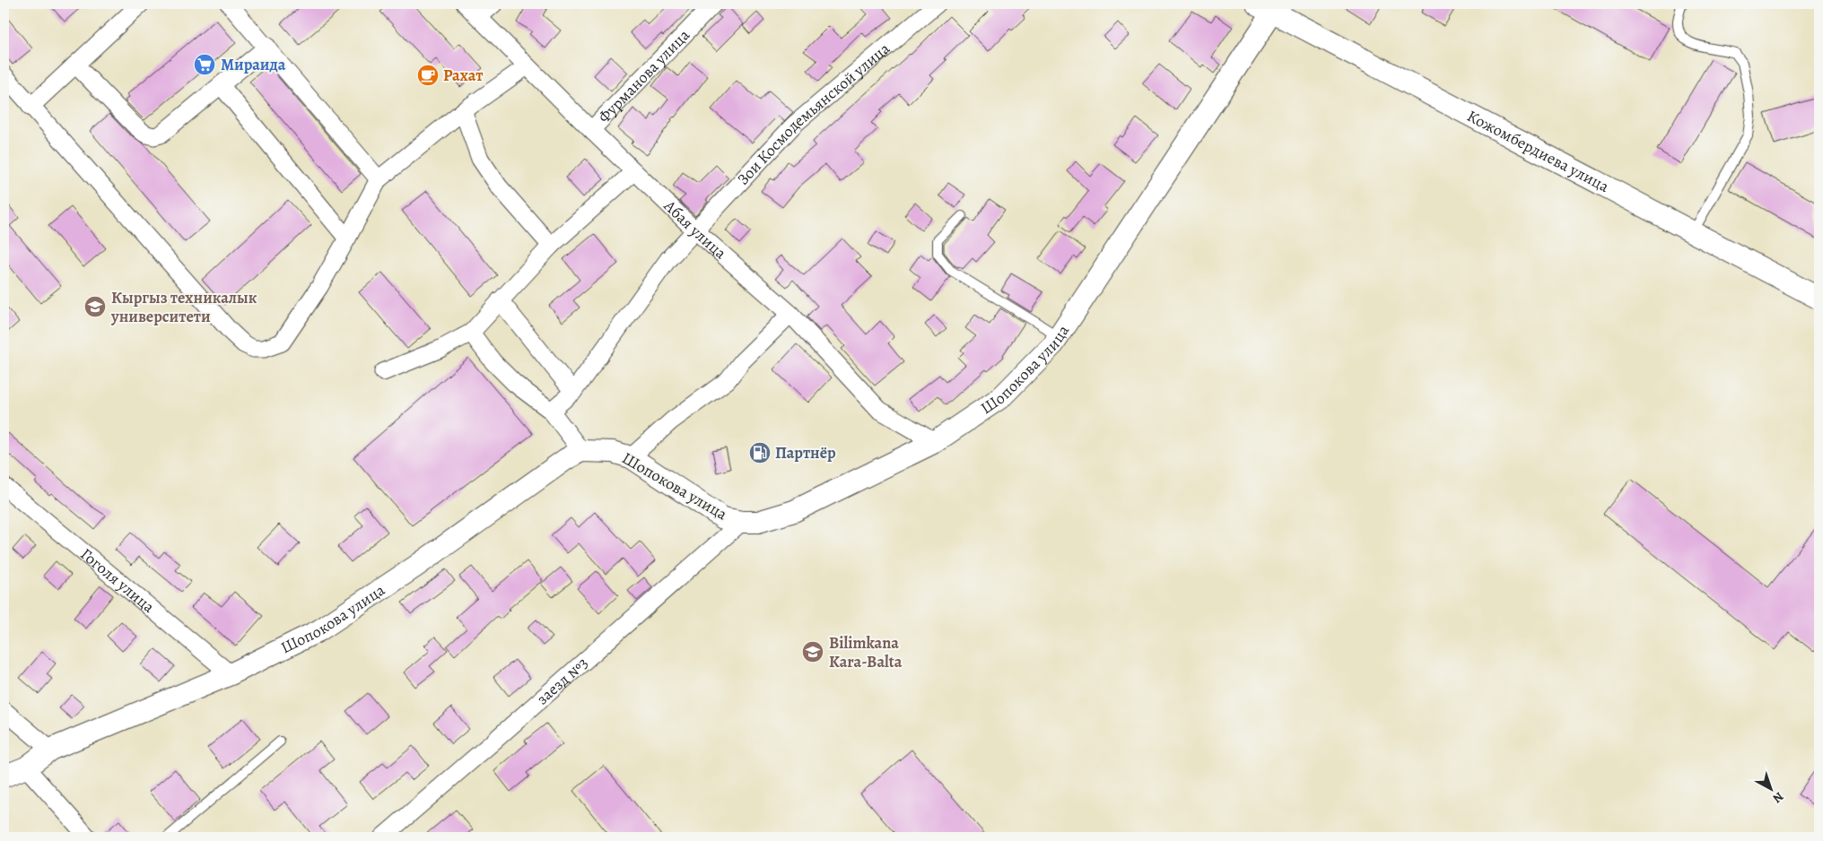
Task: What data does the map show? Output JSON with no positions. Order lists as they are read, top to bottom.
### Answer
{
  "streets": {
    "street": [
      "Фурманова улица",
      "Зои Космодемьянской улица",
      "Кожомбердиева улица",
      "Абая улица",
      "Шопокова улица",
      "Гоголя улица",
      "заезд №3"
    ]
  },
  "crossings": [
    ["Фурманова улица", "Абая улица"],
    ["Зои Космодемьянской улица", "Абая улица"],
    ["Кожомбердиева улица", "Шопокова улица"],
    ["Абая улица", "Шопокова улица"],
    ["Шопокова улица", "Гоголя улица"],
    ["Шопокова улица", "заезд №3"]
  ],
  "places": {
    "supermarket": ["Мираида"],
    "cafe": ["Рахат"],
    "school or university": ["Кыргыз техникалык университети", "Bilimkana Kara-Balta"],
    "fuel station": ["Партнёр"]
  },
  "north": "bottom right"
}
